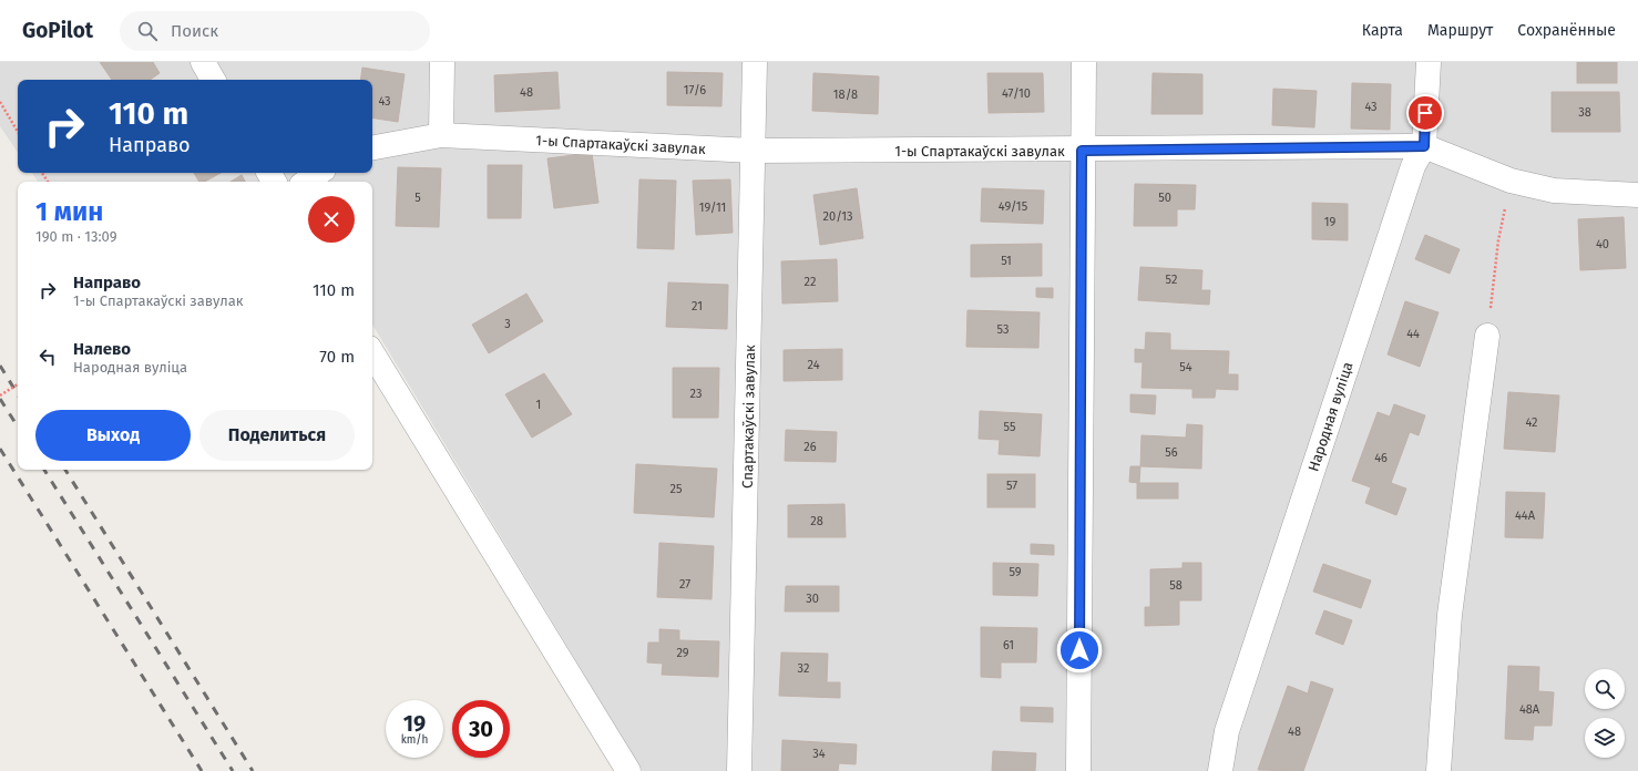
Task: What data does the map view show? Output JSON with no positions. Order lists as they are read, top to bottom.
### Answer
{
  "streets": {
    "street": ["1-ы Спартакаўскі завулак", "Спартакаўскі завулак", "Народная вуліца"]
  },
  "crossings": [
    ["1-ы Спартакаўскі завулак", "Спартакаўскі завулак"],
    ["1-ы Спартакаўскі завулак", "Народная вуліца"]
  ],
  "house_numbers": [
    "17/6",
    "48",
    "47/10",
    "18/8",
    "43",
    "43",
    "38",
    "5",
    "50",
    "49/15",
    "19/11",
    "20/13",
    "19",
    "40",
    "51",
    "52",
    "22",
    "21",
    "3",
    "53",
    "44",
    "24",
    "54",
    "23",
    "1",
    "42",
    "55",
    "26",
    "56",
    "46",
    "57",
    "25",
    "44А",
    "28",
    "59",
    "27",
    "58",
    "30",
    "61",
    "29",
    "32",
    "48А",
    "48",
    "34"
  ],
  "page": {
    "header": "GoPilot",
    "search": "Поиск",
    "nav": ["Карта", "Маршрут", "Сохранённые"],
    "turn": ["110 m", "Направо"],
    "heading": ["1 мин", "190 m · 13:09"],
    "list": [
      {
        "name": "Направо",
        "note": "1-ы Спартакаўскі завулак",
        "value": "110 m"
      },
      {
        "name": "Налево",
        "note": "Народная вуліца",
        "value": "70 m"
      }
    ],
    "buttons": ["Выход", "Поделиться"],
    "speed": "19 km/h",
    "limit": "30"
  }
}
